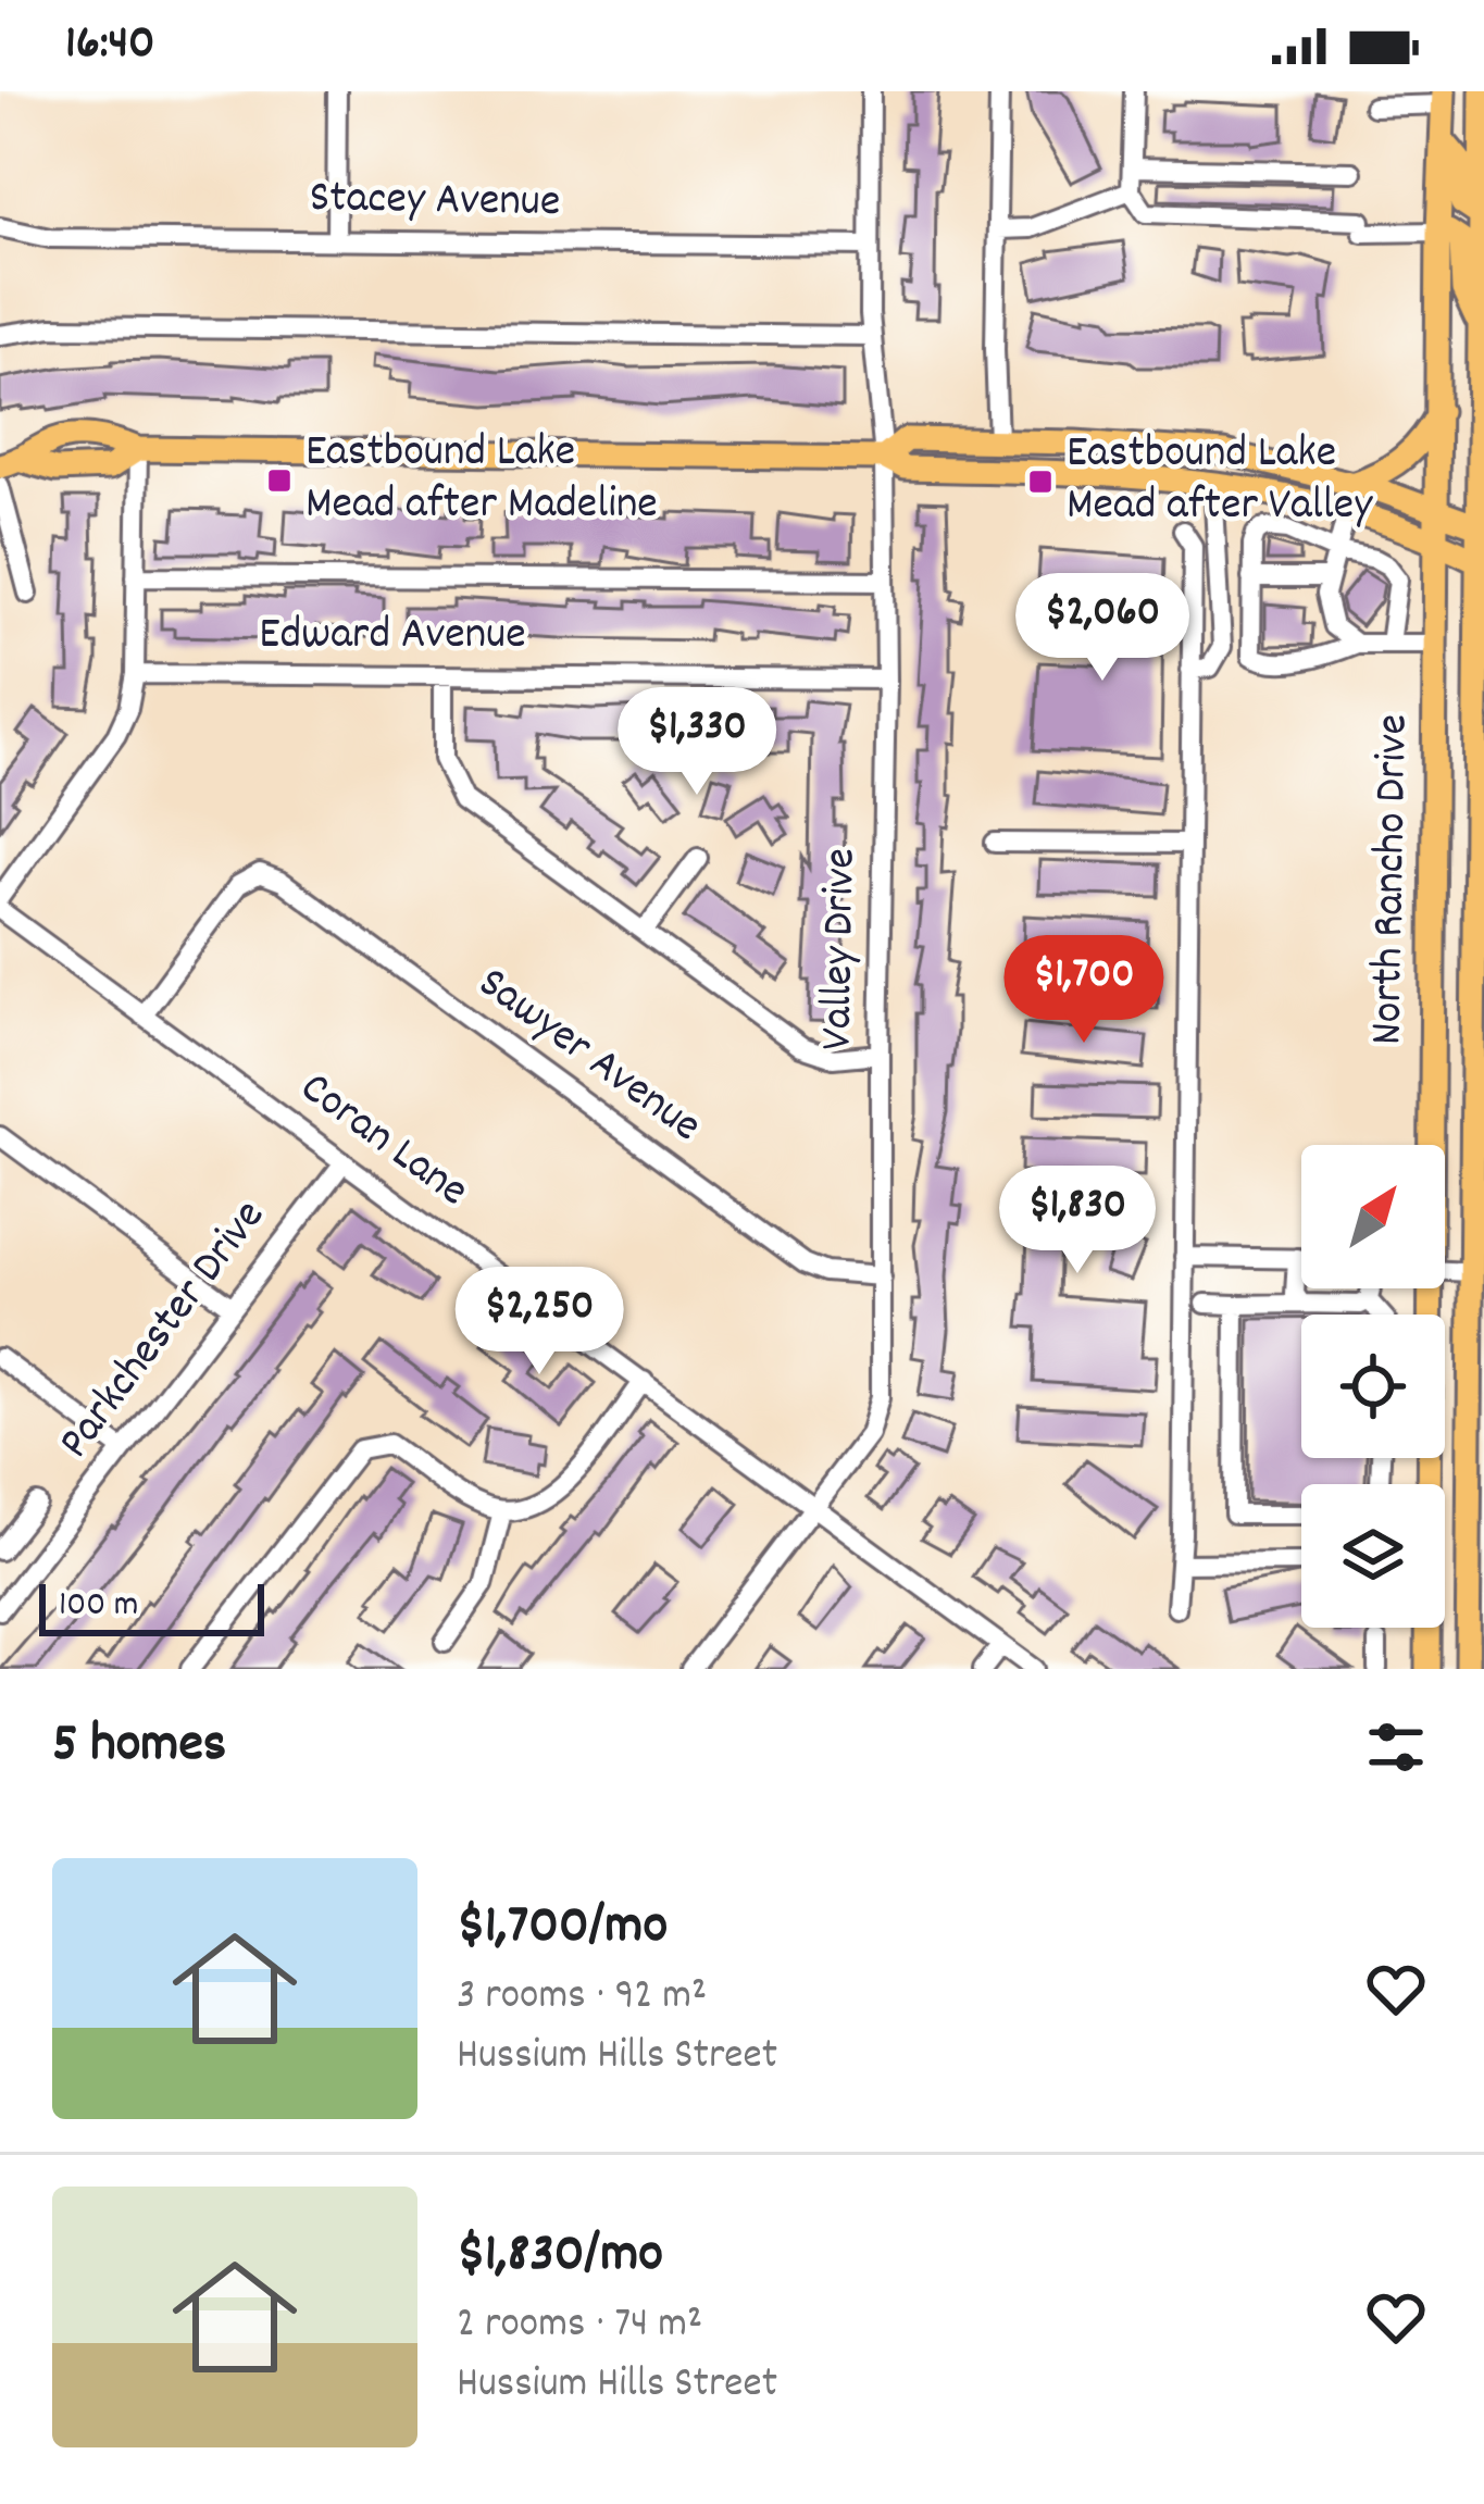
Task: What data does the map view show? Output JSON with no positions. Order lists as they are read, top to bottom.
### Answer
{
  "streets": {
    "main road": ["North Rancho Drive"],
    "street": [
      "Stacey Avenue",
      "Edward Avenue",
      "Valley Drive",
      "Sawyer Avenue",
      "Coran Lane",
      "Parkchester Drive"
    ]
  },
  "crossings": [
    ["Stacey Avenue", "Valley Drive"],
    ["Edward Avenue", "Valley Drive"],
    ["Valley Drive", "Sawyer Avenue"],
    ["Valley Drive", "Coran Lane"],
    ["Sawyer Avenue", "Coran Lane"],
    ["Coran Lane", "Parkchester Drive"]
  ],
  "places": {
    "transit": ["Eastbound Lake Mead after Madeline", "Eastbound Lake Mead after Valley"]
  },
  "scale_bar": "100 m",
  "north": "top right",
  "page": {
    "status": "16:40",
    "price": [
      "$2,060",
      "$1,330",
      "$1,700",
      "$1,830",
      "$2,250"
    ],
    "scale": "100 m",
    "heading": "5 homes",
    "list": [
      {
        "name": "$1,700/mo",
        "note": "3 rooms · 92 m² · Hussium Hills Street"
      },
      {
        "name": "$1,830/mo",
        "note": "2 rooms · 74 m² · Hussium Hills Street"
      }
    ]
  }
}
